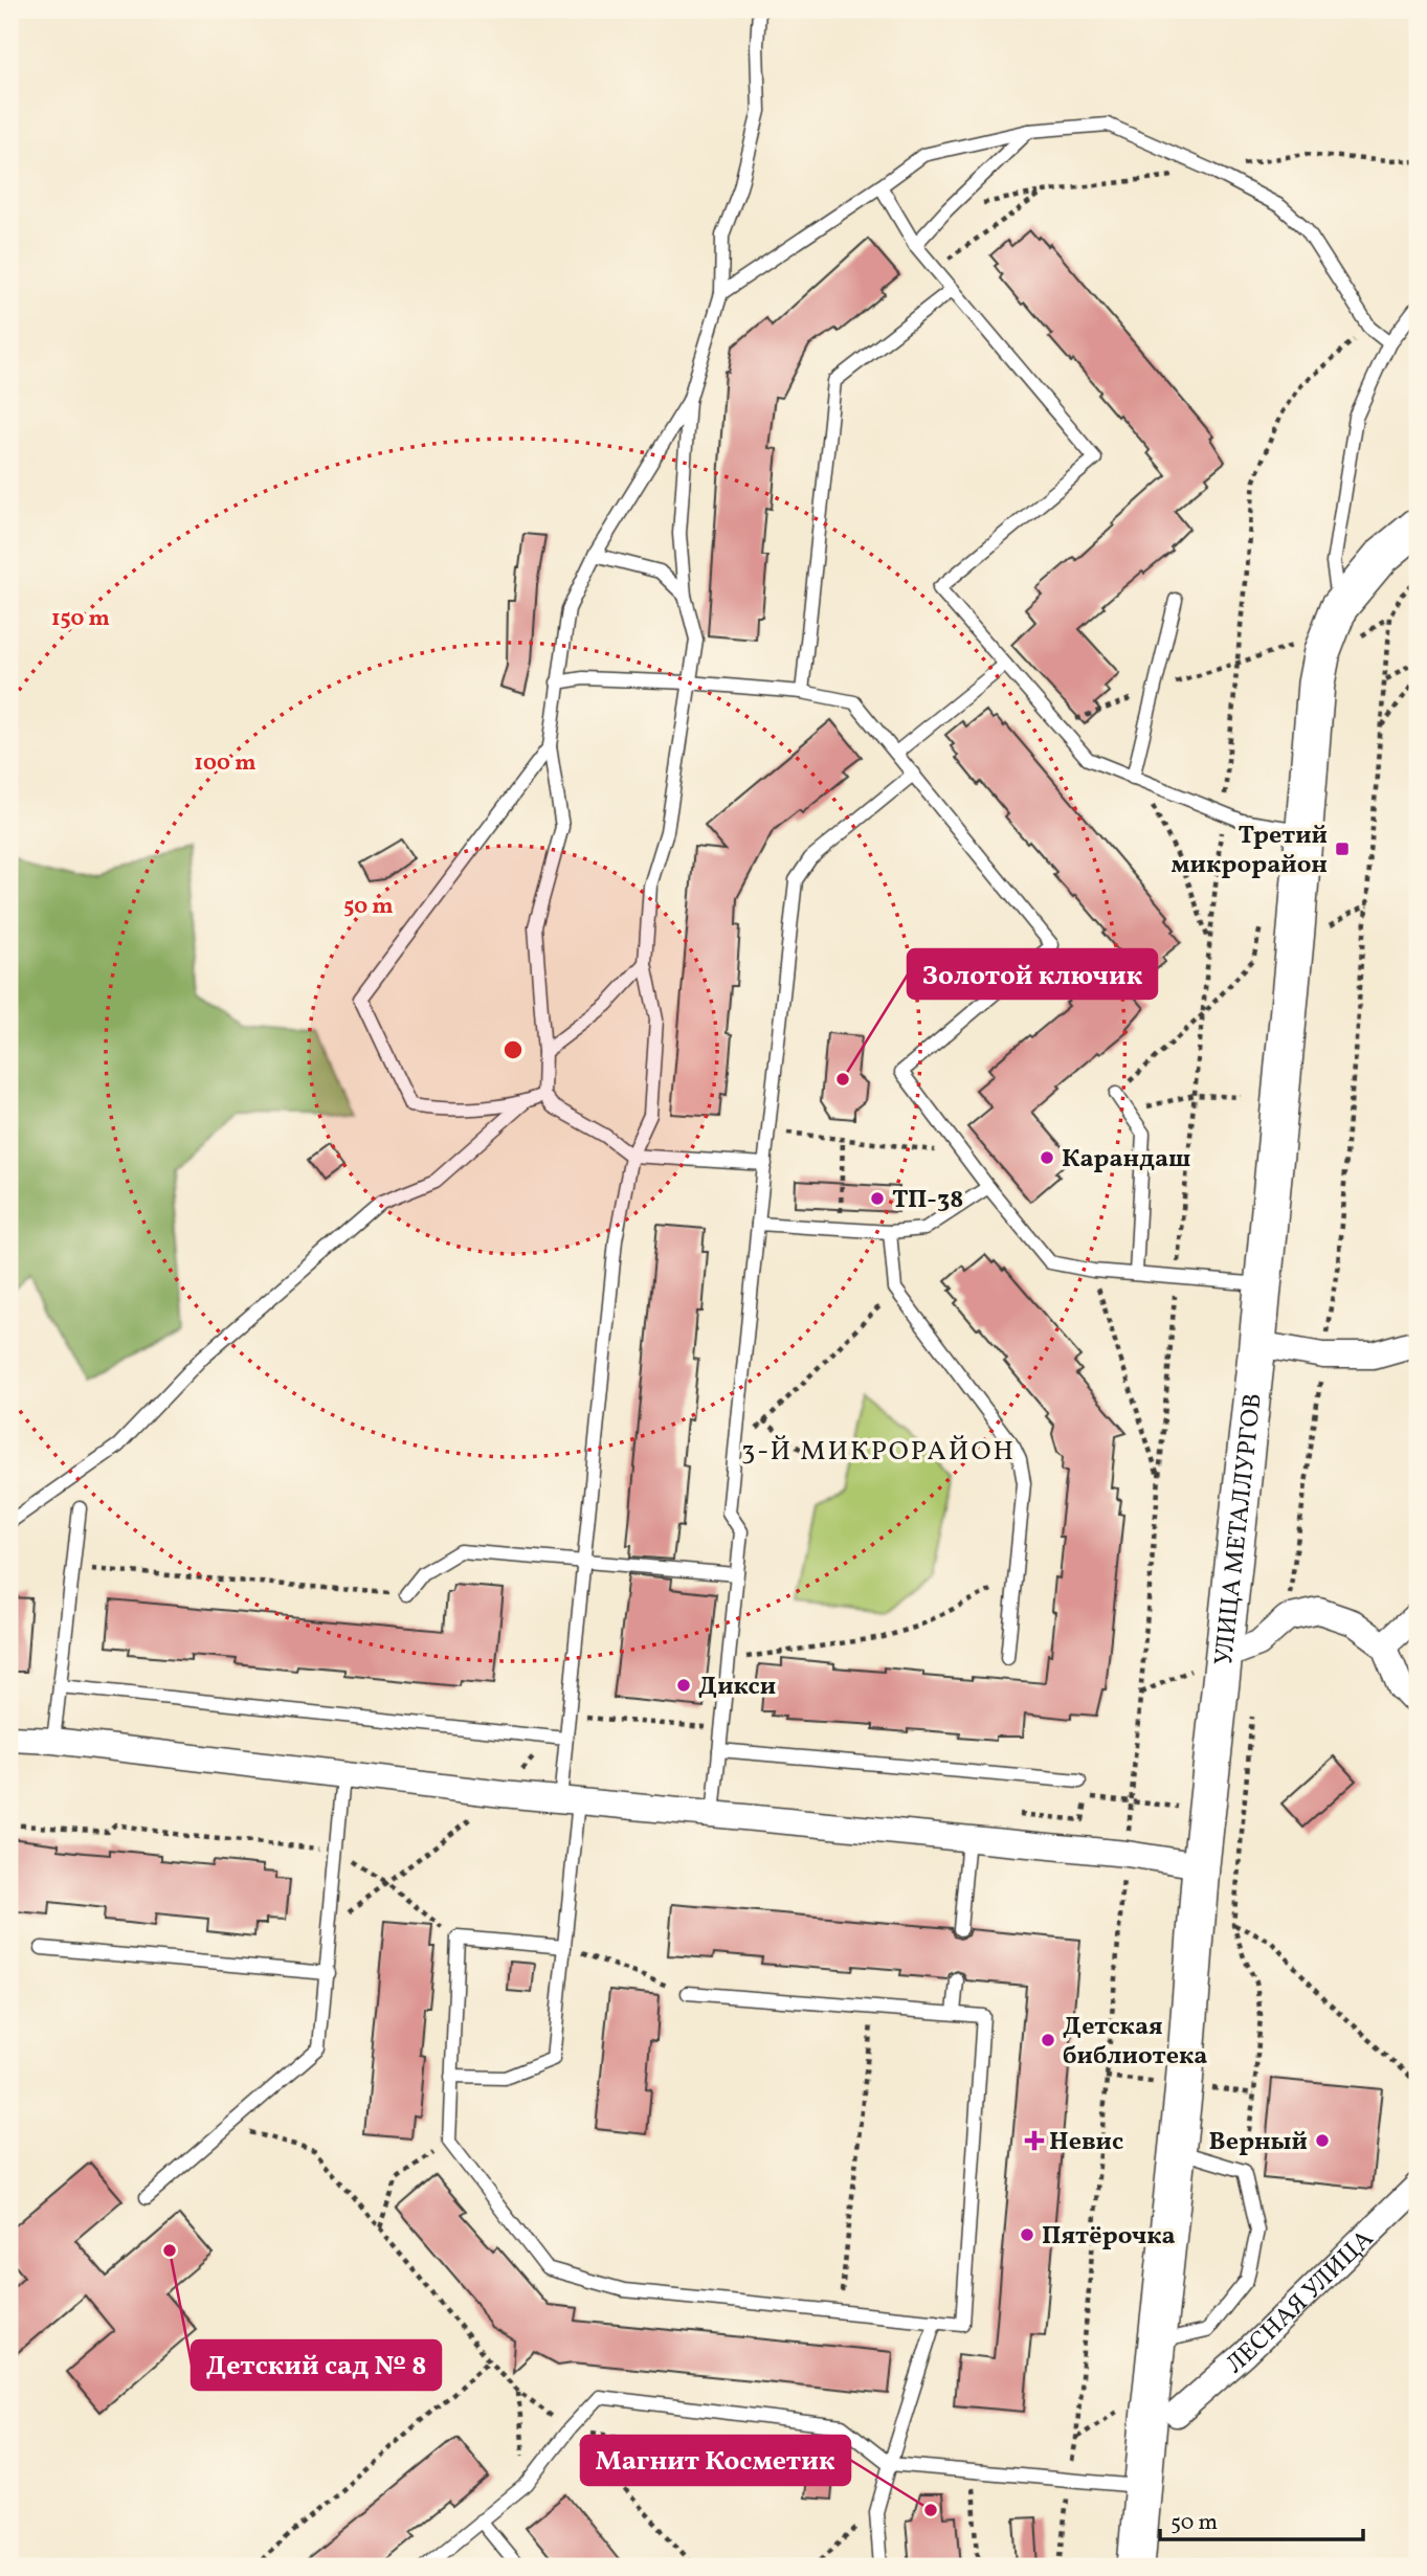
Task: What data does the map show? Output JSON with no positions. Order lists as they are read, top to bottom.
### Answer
{
  "streets": {
    "street": ["УЛИЦА МЕТАЛЛУРГОВ", "ЛЕСНАЯ УЛИЦА"]
  },
  "districts": ["3-Й МИКРОРАЙОН"],
  "places": {
    "transit": ["Третий микрорайон"],
    "other": [
      "Золотой ключик",
      "Карандаш",
      "ТП-38",
      "Дикси",
      "Детская библиотека",
      "Верный",
      "Пятёрочка",
      "Детский сад № 8",
      "Магнит Косметик"
    ],
    "health": ["Невис"]
  },
  "scale_bar": "50 m",
  "rings": ["150 m", "100 m", "50 m"]
}
